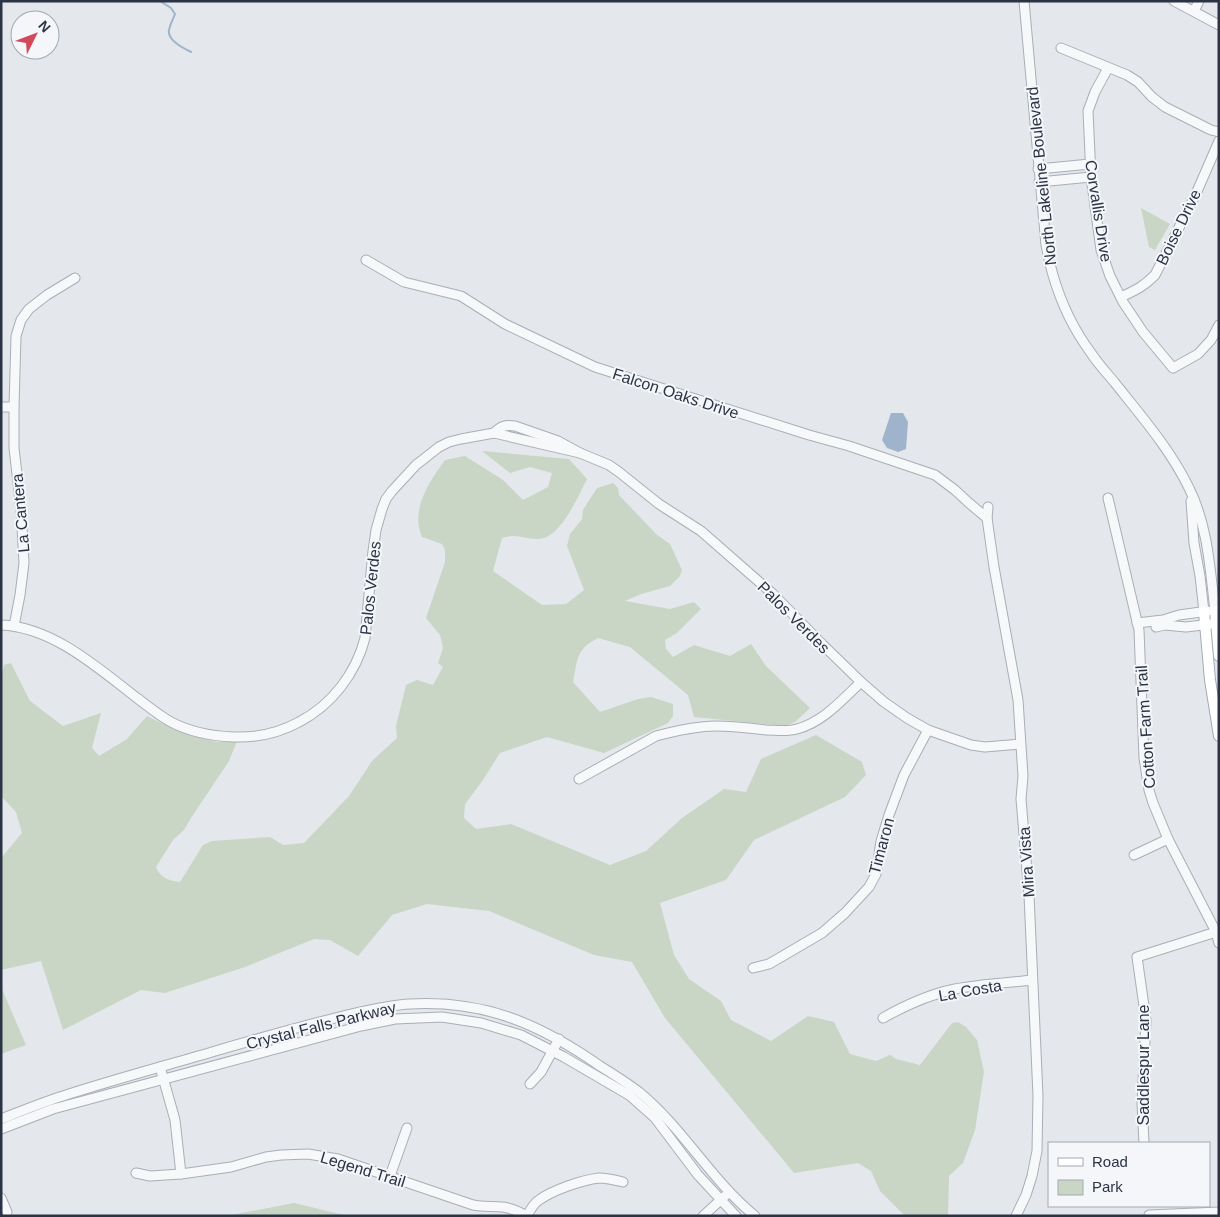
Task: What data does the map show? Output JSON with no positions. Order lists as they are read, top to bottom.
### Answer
{
  "streets": {
    "main road": ["North Lakeline Boulevard"],
    "street": [
      "Corvallis Drive",
      "Boise Drive",
      "Falcon Oaks Drive",
      "La Cantera",
      "Palos Verdes",
      "Cotton Farm Trail",
      "Timaron",
      "Mira Vista",
      "La Costa",
      "Crystal Falls Parkway",
      "Saddlespur Lane",
      "Legend Trail"
    ]
  },
  "crossings": [
    ["Corvallis Drive", "Boise Drive"],
    ["Falcon Oaks Drive", "Mira Vista"],
    ["La Cantera", "Palos Verdes"],
    ["Palos Verdes", "Timaron"],
    ["Palos Verdes", "Mira Vista"],
    ["Cotton Farm Trail", "Saddlespur Lane"],
    ["Mira Vista", "La Costa"]
  ],
  "legend": ["Road", "Park"],
  "north": "top right"
}
